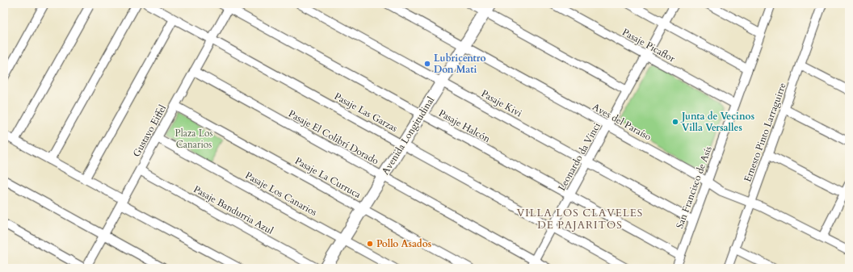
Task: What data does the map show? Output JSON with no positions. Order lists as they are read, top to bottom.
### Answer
{
  "streets": {
    "main road": ["Avenida Longitudinal"],
    "street": [
      "Pasaje Picaflor",
      "Pasaje Kivi",
      "Pasaje Las Garzas",
      "Aves del Paraíso",
      "Pasaje Halcón",
      "Gustavo Eiffel",
      "Ernesto Pinto Larraguirre",
      "Pasaje El Colibrí Dorado",
      "Leonardo da Vinci",
      "Pasaje La Curruca",
      "San Francisco de Asís",
      "Pasaje Los Canarios",
      "Pasaje Bandurria Azul"
    ]
  },
  "crossings": [
    ["Pasaje Picaflor", "Leonardo da Vinci"],
    ["Pasaje Picaflor", "San Francisco de Asís"],
    ["Pasaje Kivi", "Avenida Longitudinal"],
    ["Pasaje Kivi", "Leonardo da Vinci"],
    ["Pasaje Kivi", "San Francisco de Asís"],
    ["Pasaje Las Garzas", "Gustavo Eiffel"],
    ["Pasaje Las Garzas", "Avenida Longitudinal"],
    ["Pasaje Las Garzas", "Leonardo da Vinci"],
    ["Aves del Paraíso", "Ernesto Pinto Larraguirre"],
    ["Aves del Paraíso", "Avenida Longitudinal"],
    ["Aves del Paraíso", "Leonardo da Vinci"],
    ["Aves del Paraíso", "San Francisco de Asís"],
    ["Pasaje Halcón", "Gustavo Eiffel"],
    ["Pasaje Halcón", "Avenida Longitudinal"],
    ["Pasaje Halcón", "Leonardo da Vinci"],
    ["Pasaje Halcón", "San Francisco de Asís"],
    ["Gustavo Eiffel", "Pasaje El Colibrí Dorado"],
    ["Gustavo Eiffel", "Pasaje La Curruca"],
    ["Gustavo Eiffel", "Pasaje Los Canarios"],
    ["Gustavo Eiffel", "Pasaje Bandurria Azul"],
    ["Avenida Longitudinal", "Pasaje El Colibrí Dorado"],
    ["Avenida Longitudinal", "Pasaje La Curruca"],
    ["Avenida Longitudinal", "Pasaje Los Canarios"],
    ["Pasaje El Colibrí Dorado", "Leonardo da Vinci"]
  ],
  "districts": ["VILLA LOS CLAVELES DE PAJARITOS"],
  "parks": ["Plaza Los Canarios"],
  "places": ["Lubricentro Don Mati", "Junta de Vecinos Villa Versalles", "Pollo Asados"]
}
